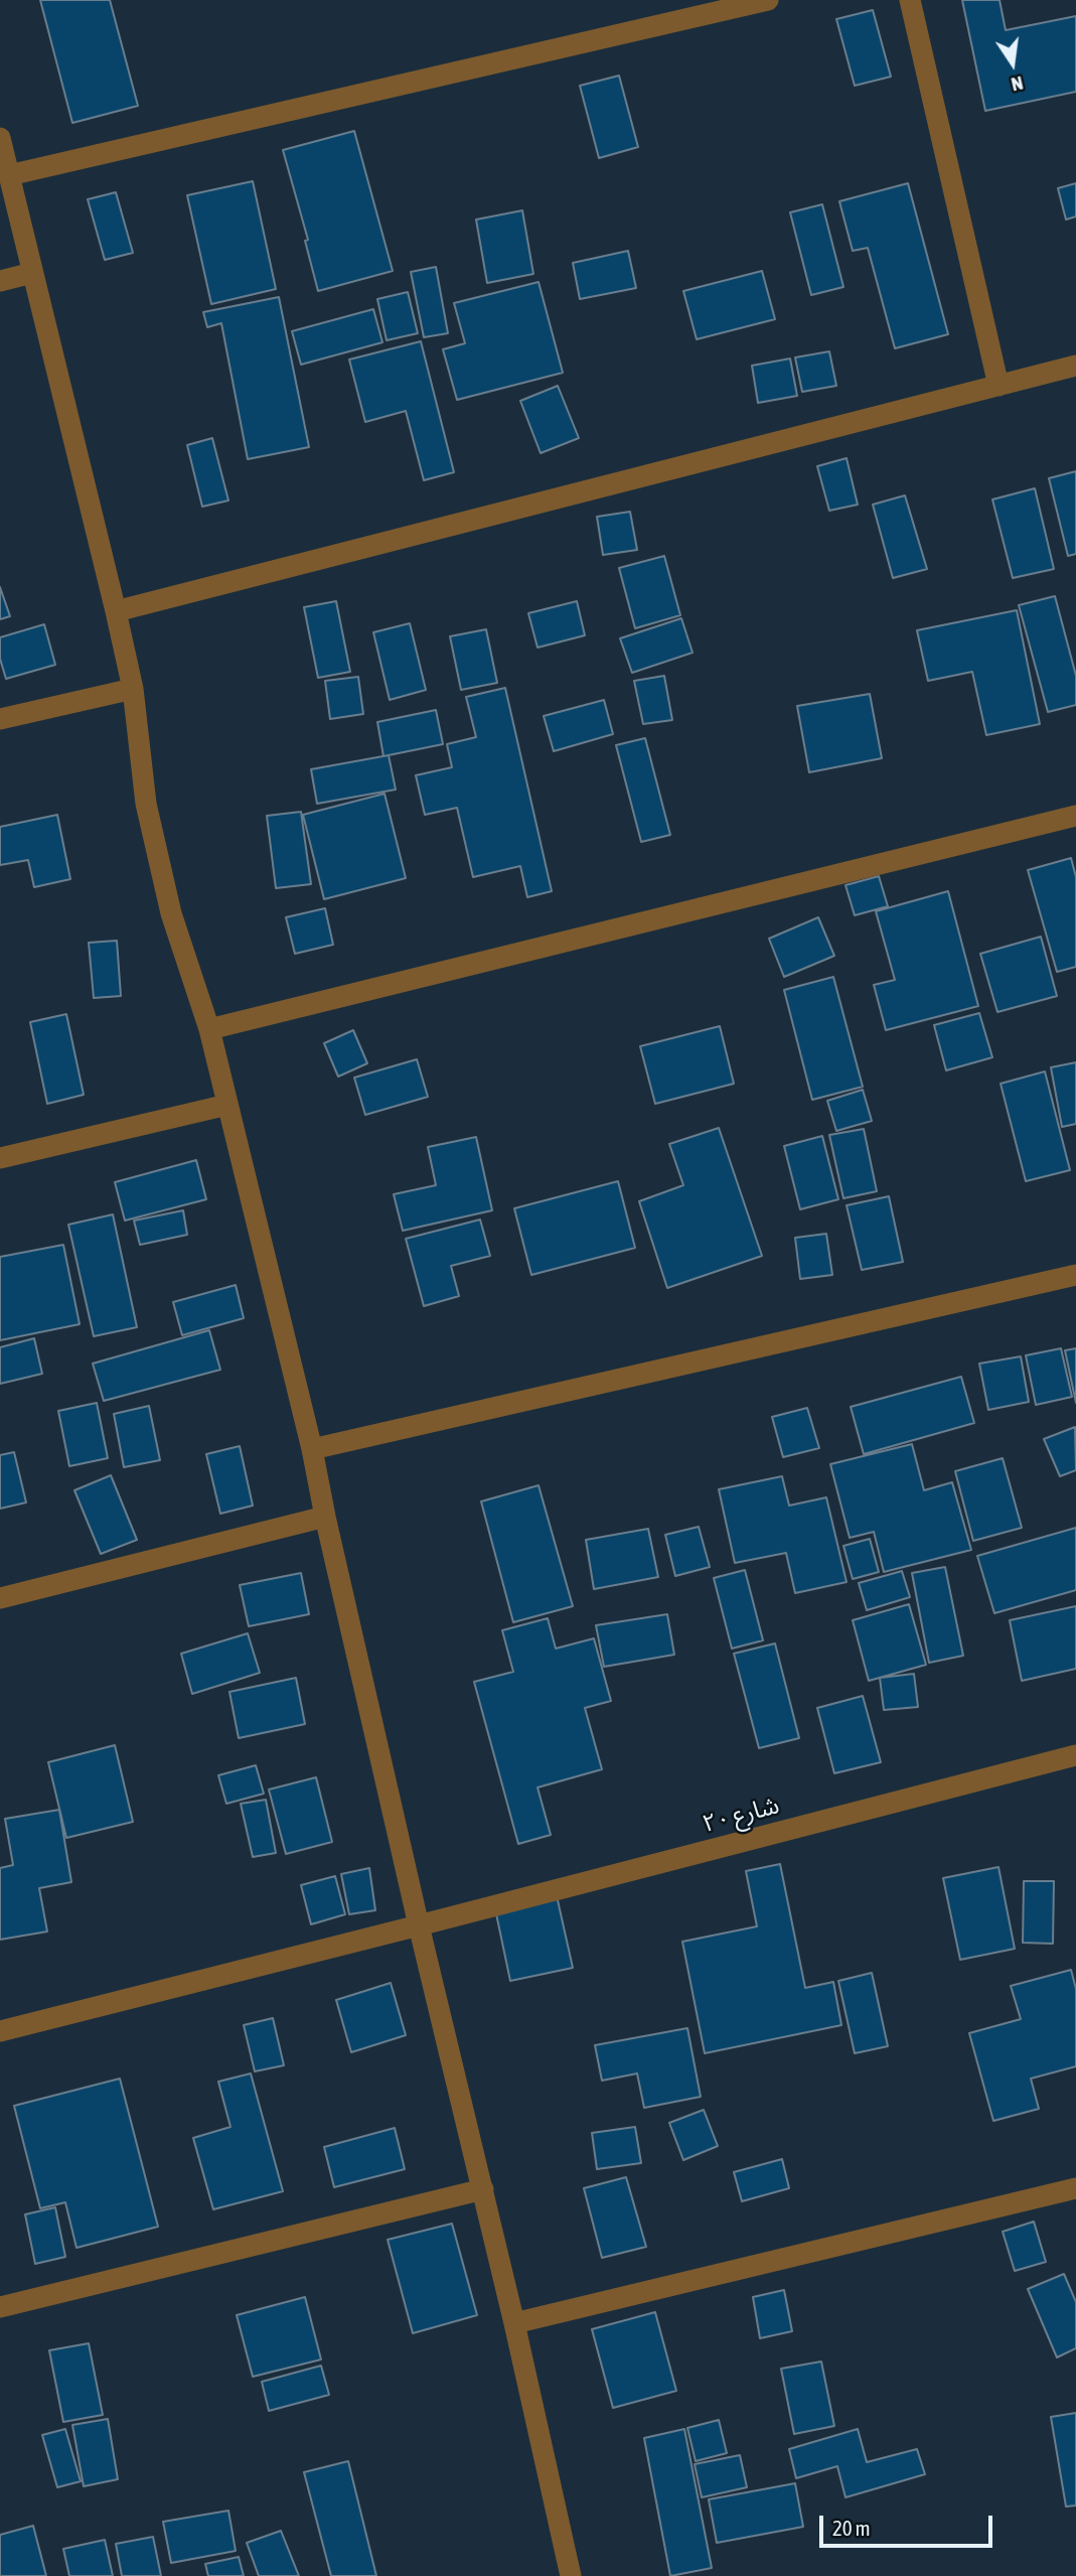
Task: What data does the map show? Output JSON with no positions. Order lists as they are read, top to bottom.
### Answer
{
  "streets": {
    "street": ["شارع ٢٠"]
  },
  "scale_bar": "20 m",
  "north": "bottom"
}
